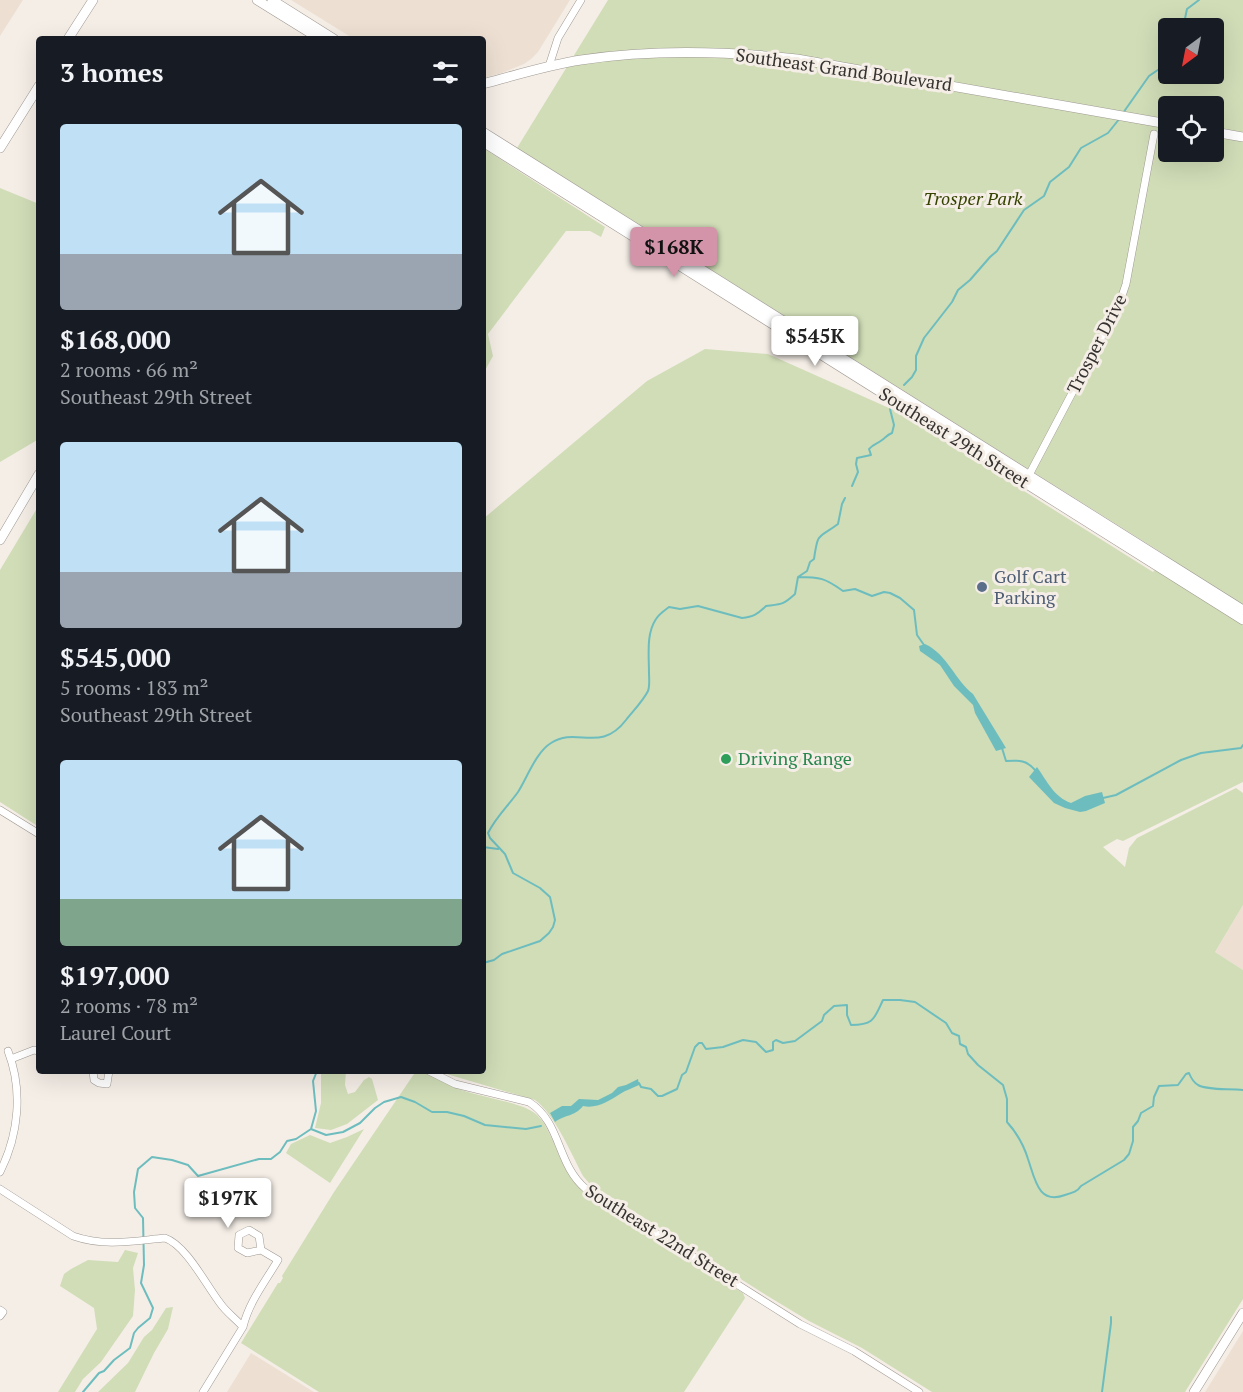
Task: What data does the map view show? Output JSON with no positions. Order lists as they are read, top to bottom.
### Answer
{
  "streets": {
    "main road": ["Southeast Grand Boulevard", "Southeast 29th Street"],
    "street": ["Trosper Drive", "Southeast 22nd Street"]
  },
  "crossings": [
    ["Trosper Drive", "Southeast 29th Street"]
  ],
  "parks": ["Trosper Park"],
  "places": ["Golf Cart Parking", "Driving Range"],
  "north": "bottom left",
  "page": {
    "heading": "3 homes",
    "list": [
      {
        "name": "$168,000",
        "note": "2 rooms · 66 m² · Southeast 29th Street"
      },
      {
        "name": "$545,000",
        "note": "5 rooms · 183 m² · Southeast 29th Street"
      },
      {
        "name": "$197,000",
        "note": "2 rooms · 78 m² · Laurel Court"
      }
    ],
    "price": ["$168K", "$545K", "$197K"]
  }
}
